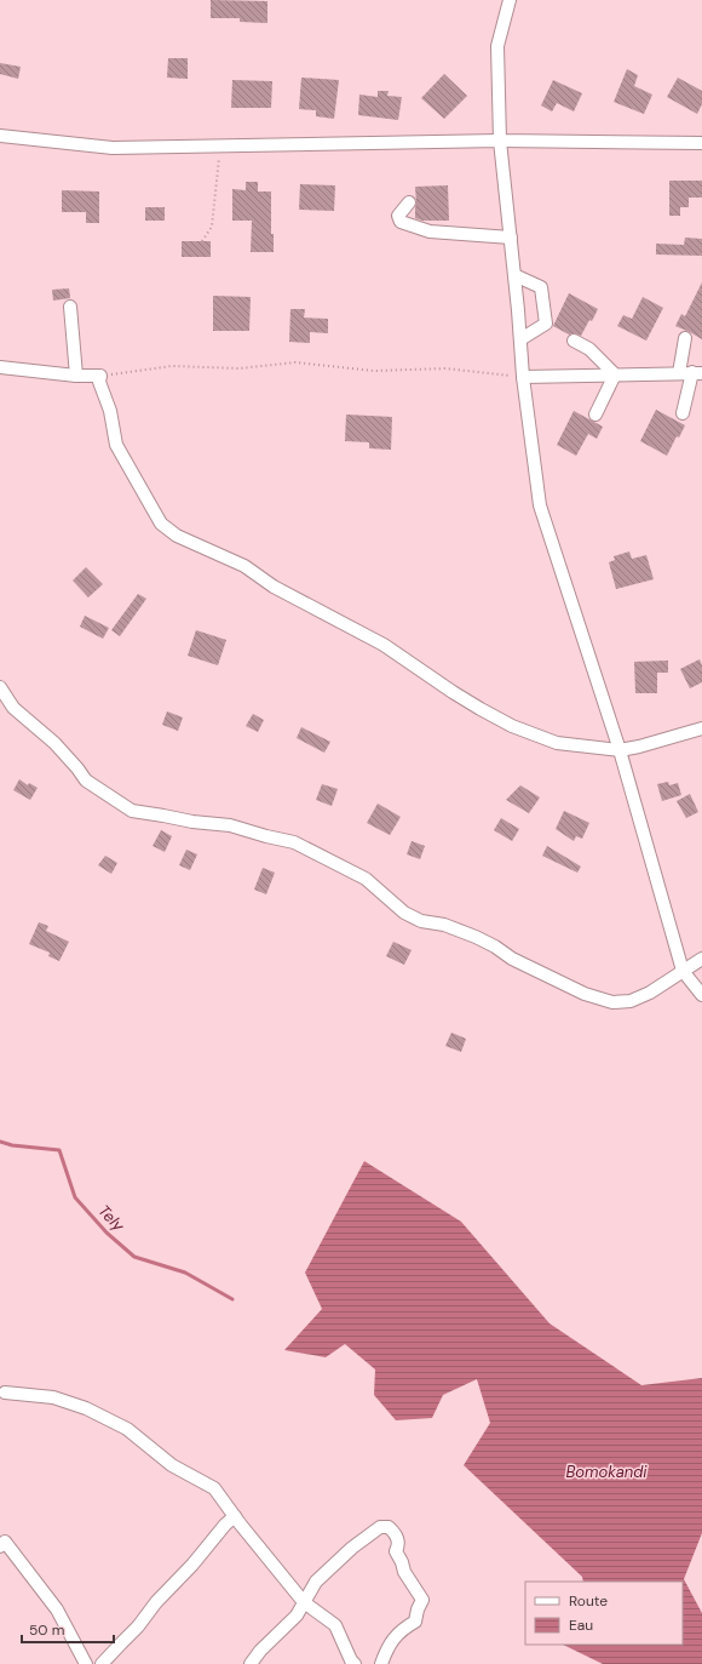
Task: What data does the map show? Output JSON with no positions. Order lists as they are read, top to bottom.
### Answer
{
  "water": ["Tely", "Bomokandi"],
  "legend": ["Route", "Eau"],
  "scale_bar": "50 m"
}
